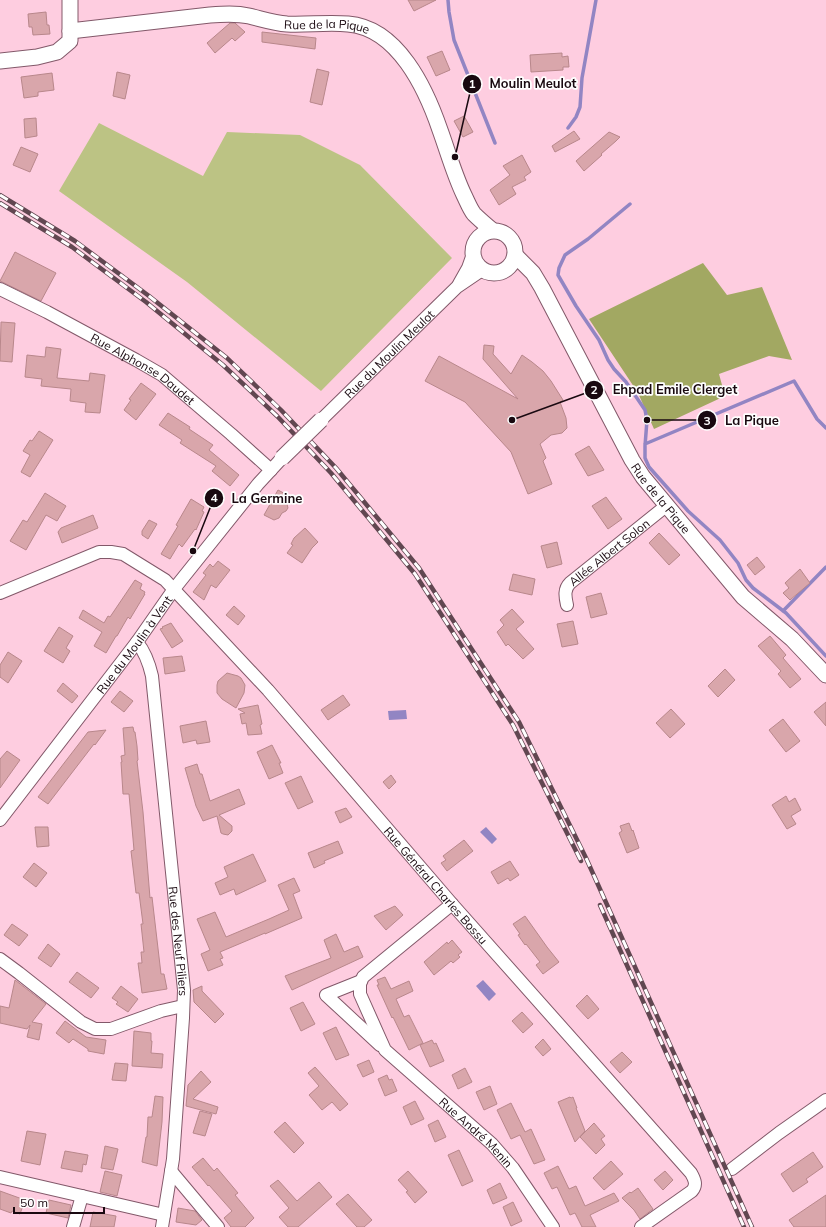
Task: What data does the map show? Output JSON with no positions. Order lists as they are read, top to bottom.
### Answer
{
  "streets": {
    "street": [
      "Rue de la Pique",
      "Rue du Moulin Meulot",
      "Rue Alphonse Daudet",
      "Allée Albert Solon",
      "Rue du Moulin à Vent",
      "Rue Général Charles Bossu",
      "Rue des Neuf Piliers",
      "Rue André Menin"
    ]
  },
  "crossings": [
    ["Rue de la Pique", "Rue du Moulin Meulot"],
    ["Rue de la Pique", "Allée Albert Solon"],
    ["Rue Alphonse Daudet", "Rue du Moulin à Vent"],
    ["Rue du Moulin à Vent", "Rue Général Charles Bossu"],
    ["Rue du Moulin à Vent", "Rue des Neuf Piliers"],
    ["Rue Général Charles Bossu", "Rue André Menin"]
  ],
  "places": [
    "Moulin Meulot",
    "Ehpad Emile Clerget",
    "La Pique",
    "La Germine"
  ],
  "scale_bar": "50 m"
}
